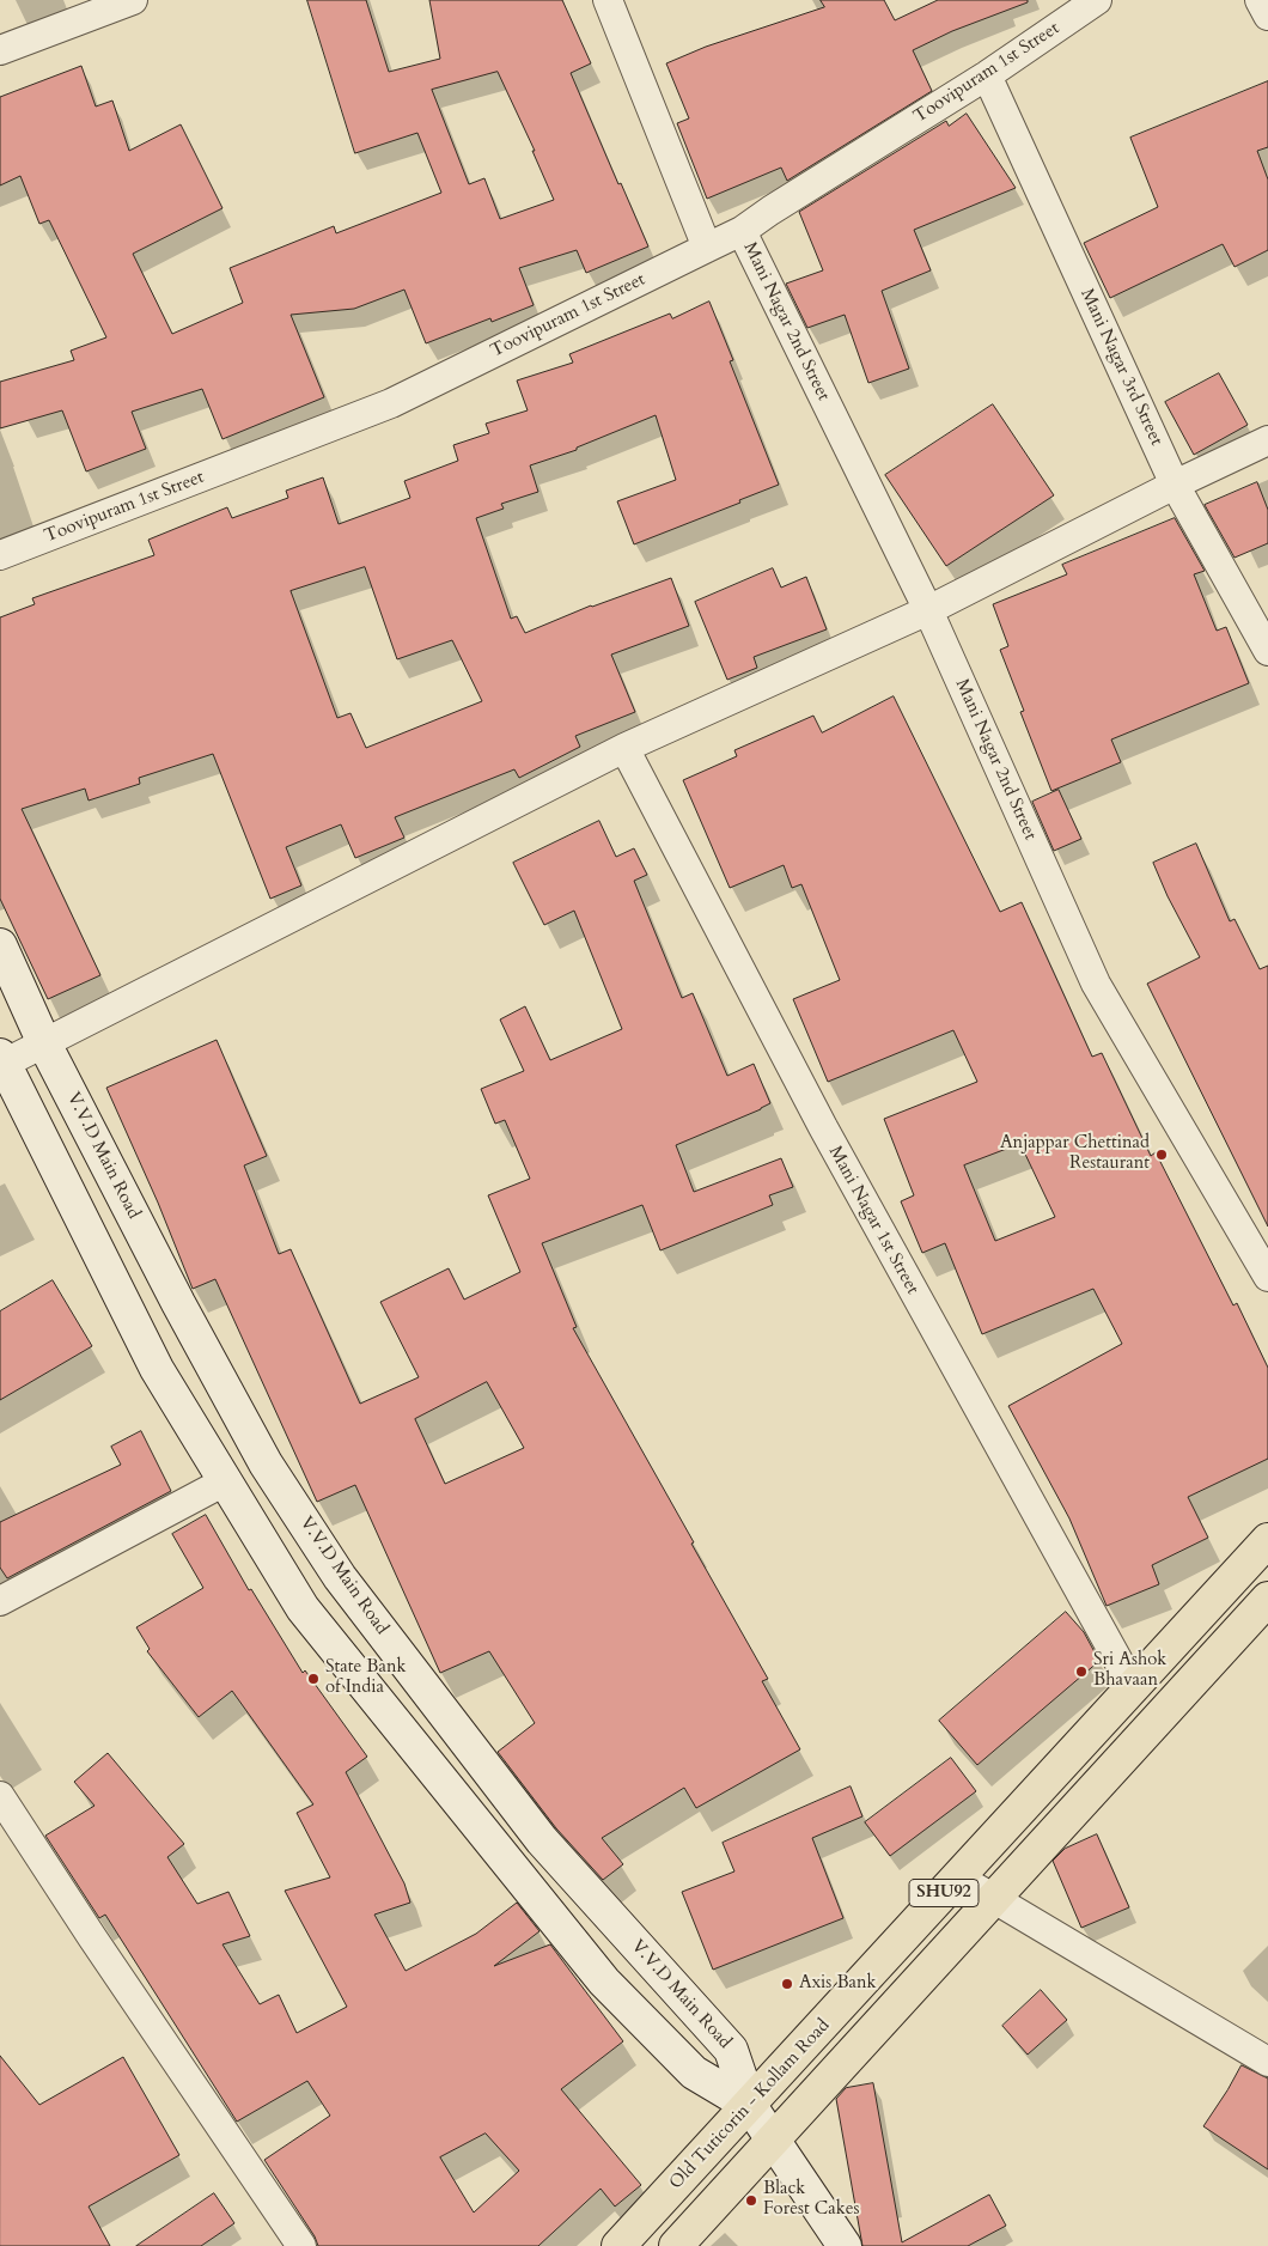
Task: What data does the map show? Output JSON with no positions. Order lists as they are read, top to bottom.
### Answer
{
  "streets": {
    "main road": ["V.V.D Main Road", "SHU92", "Old Tuticorin - Kollam Road"],
    "street": [
      "Toovipuram 1st Street",
      "Mani Nagar 2nd Street",
      "Mani Nagar 3rd Street",
      "Mani Nagar 1st Street"
    ]
  },
  "crossings": [
    ["Toovipuram 1st Street", "Mani Nagar 2nd Street"],
    ["Toovipuram 1st Street", "Mani Nagar 3rd Street"],
    ["V.V.D Main Road", "Old Tuticorin - Kollam Road"],
    ["Mani Nagar 1st Street", "Old Tuticorin - Kollam Road"]
  ],
  "places": [
    "Anjappar Chettinad Restaurant",
    "Sri Ashok Bhavaan",
    "State Bank of India",
    "Axis Bank",
    "Black Forest Cakes"
  ]
}
